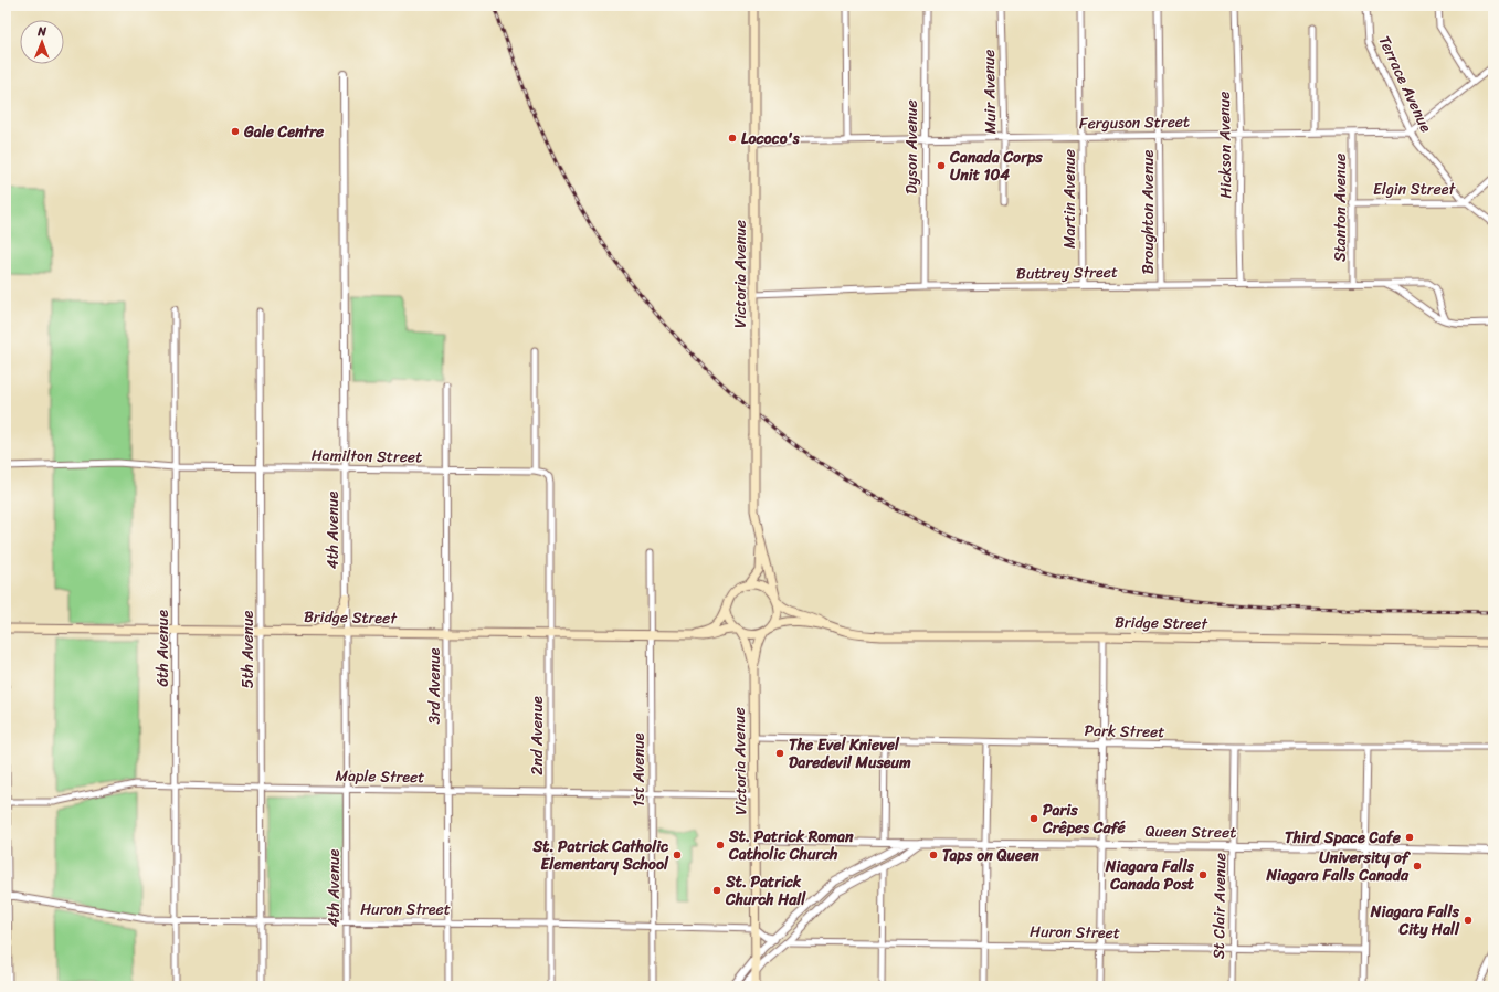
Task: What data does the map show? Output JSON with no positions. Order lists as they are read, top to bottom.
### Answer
{
  "streets": {
    "main road": ["Victoria Avenue", "Bridge Street"],
    "street": [
      "Terrace Avenue",
      "Muir Avenue",
      "Ferguson Street",
      "Hickson Avenue",
      "Dyson Avenue",
      "Elgin Street",
      "Martin Avenue",
      "Stanton Avenue",
      "Broughton Avenue",
      "Buttrey Street",
      "Hamilton Street",
      "4th Avenue",
      "6th Avenue",
      "5th Avenue",
      "3rd Avenue",
      "Park Street",
      "2nd Avenue",
      "1st Avenue",
      "Maple Street",
      "Queen Street",
      "St Clair Avenue",
      "Huron Street"
    ]
  },
  "crossings": [
    ["Terrace Avenue", "Ferguson Street"],
    ["Terrace Avenue", "Elgin Street"],
    ["Muir Avenue", "Ferguson Street"],
    ["Ferguson Street", "Hickson Avenue"],
    ["Ferguson Street", "Dyson Avenue"],
    ["Ferguson Street", "Martin Avenue"],
    ["Ferguson Street", "Stanton Avenue"],
    ["Ferguson Street", "Broughton Avenue"],
    ["Ferguson Street", "Victoria Avenue"],
    ["Hickson Avenue", "Buttrey Street"],
    ["Dyson Avenue", "Buttrey Street"],
    ["Elgin Street", "Stanton Avenue"],
    ["Martin Avenue", "Buttrey Street"],
    ["Stanton Avenue", "Buttrey Street"],
    ["Broughton Avenue", "Buttrey Street"],
    ["Buttrey Street", "Victoria Avenue"],
    ["Victoria Avenue", "Bridge Street"],
    ["Victoria Avenue", "Park Street"],
    ["Victoria Avenue", "Maple Street"],
    ["Victoria Avenue", "Queen Street"],
    ["Victoria Avenue", "Huron Street"],
    ["Hamilton Street", "4th Avenue"],
    ["Hamilton Street", "6th Avenue"],
    ["Hamilton Street", "5th Avenue"],
    ["Hamilton Street", "3rd Avenue"],
    ["Hamilton Street", "2nd Avenue"],
    ["4th Avenue", "Bridge Street"],
    ["4th Avenue", "Maple Street"],
    ["4th Avenue", "Huron Street"],
    ["Bridge Street", "6th Avenue"],
    ["Bridge Street", "5th Avenue"],
    ["Bridge Street", "3rd Avenue"],
    ["Bridge Street", "2nd Avenue"],
    ["Bridge Street", "1st Avenue"],
    ["6th Avenue", "Maple Street"],
    ["6th Avenue", "Huron Street"],
    ["5th Avenue", "Maple Street"],
    ["5th Avenue", "Huron Street"],
    ["3rd Avenue", "Maple Street"],
    ["3rd Avenue", "Huron Street"],
    ["Park Street", "St Clair Avenue"],
    ["2nd Avenue", "Maple Street"],
    ["2nd Avenue", "Huron Street"],
    ["1st Avenue", "Maple Street"],
    ["1st Avenue", "Huron Street"],
    ["Queen Street", "St Clair Avenue"],
    ["St Clair Avenue", "Huron Street"]
  ],
  "places": [
    "Gale Centre",
    "Lococo's",
    "Canada Corps Unit 104",
    "The Evel Knievel Daredevil Museum",
    "Paris Crêpes Café",
    "Third Space Cafe",
    "St. Patrick Roman Catholic Church",
    "St. Patrick Catholic Elementary School",
    "Taps on Queen",
    "University of Niagara Falls Canada",
    "Niagara Falls Canada Post",
    "St. Patrick Church Hall",
    "Niagara Falls City Hall"
  ],
  "north": "top"
}
